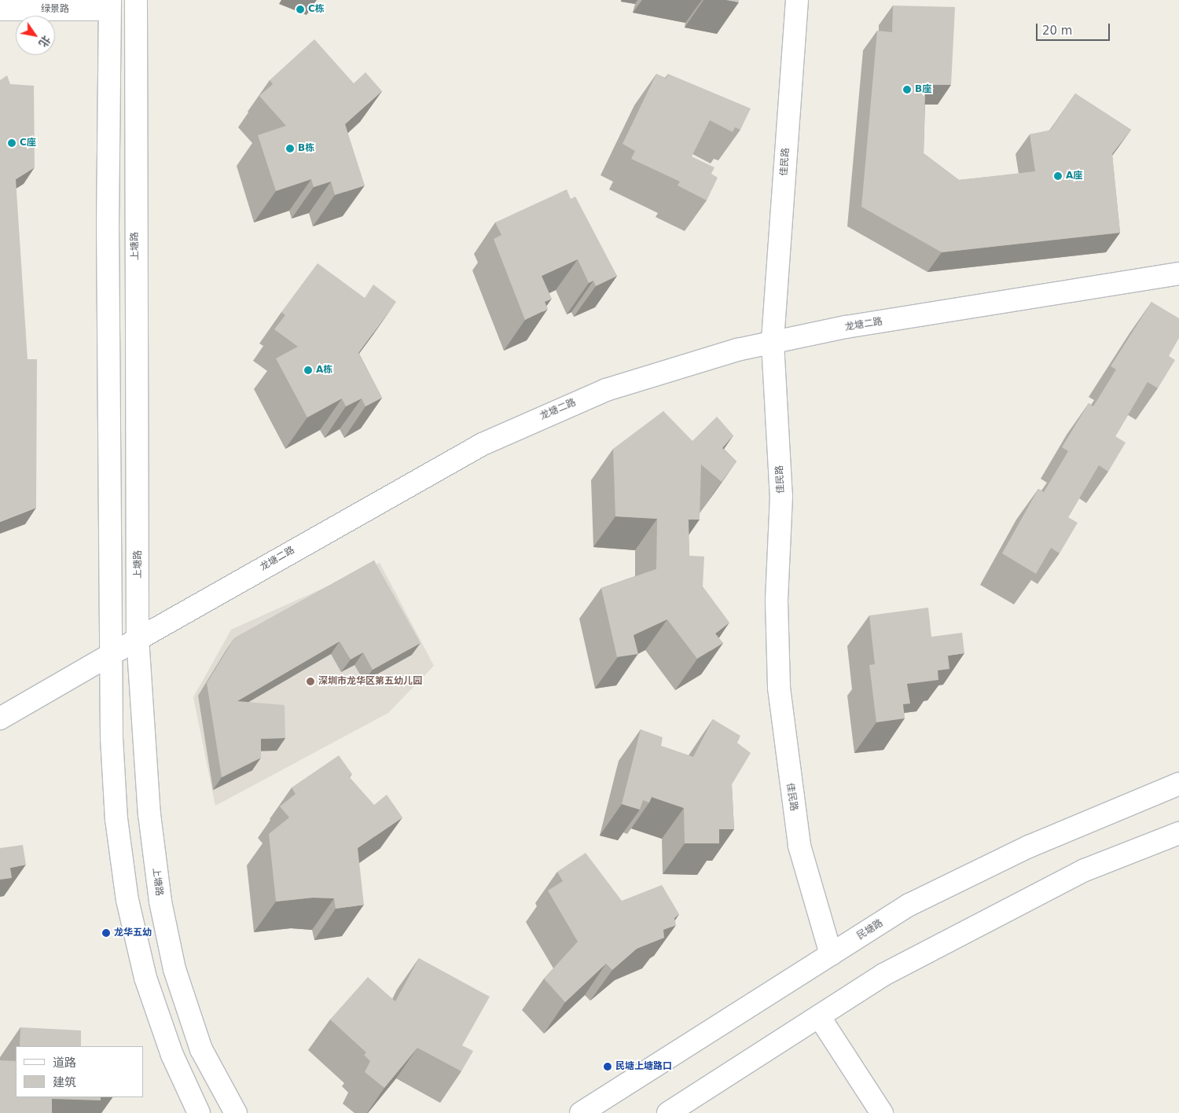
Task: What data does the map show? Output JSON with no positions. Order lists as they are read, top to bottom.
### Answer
{
  "streets": {
    "main road": [
      "绿景路",
      "佳民路",
      "上塘路",
      "龙塘二路",
      "民塘路"
    ]
  },
  "crossings": [
    ["佳民路", "龙塘二路"],
    ["佳民路", "民塘路"],
    ["上塘路", "龙塘二路"]
  ],
  "places": [
    "C栋",
    "B座",
    "C座",
    "B栋",
    "A座",
    "A栋",
    "深圳市龙华区第五幼儿园",
    "龙华五幼",
    "民塘上塘路口"
  ],
  "legend": ["道路", "建筑"],
  "scale_bar": "20 m",
  "north": "bottom right"
}
